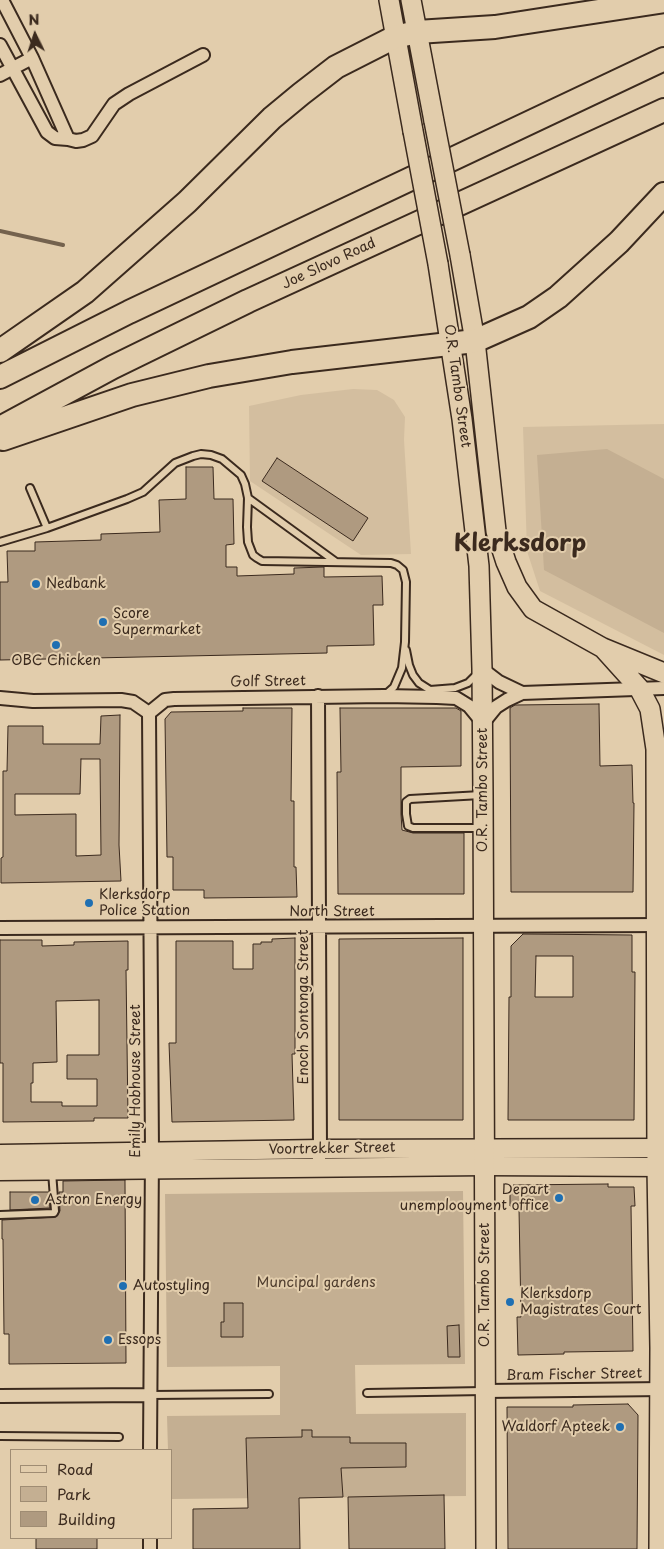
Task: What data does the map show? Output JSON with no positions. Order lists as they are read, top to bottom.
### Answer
{
  "streets": {
    "highway": ["Joe Slovo Road"],
    "main road": ["O.R. Tambo Street"],
    "street": [
      "Golf Street",
      "North Street",
      "Enoch Sontonga Street",
      "Emily Hobhouse Street",
      "Voortrekker Street",
      "Bram Fischer Street"
    ]
  },
  "crossings": [
    ["O.R. Tambo Street", "Golf Street"],
    ["O.R. Tambo Street", "North Street"],
    ["O.R. Tambo Street", "Voortrekker Street"],
    ["O.R. Tambo Street", "Bram Fischer Street"],
    ["Golf Street", "Enoch Sontonga Street"],
    ["Golf Street", "Emily Hobhouse Street"],
    ["North Street", "Enoch Sontonga Street"],
    ["North Street", "Emily Hobhouse Street"],
    ["Enoch Sontonga Street", "Voortrekker Street"],
    ["Emily Hobhouse Street", "Voortrekker Street"]
  ],
  "districts": ["Klerksdorp"],
  "parks": ["Muncipal gardens"],
  "places": [
    "Nedbank",
    "Score Supermarket",
    "OBC Chicken",
    "Klerksdorp Police Station",
    "Depart unemplooyment office",
    "Astron Energy",
    "Autostyling",
    "Klerksdorp Magistrates Court",
    "Essops",
    "Waldorf Apteek"
  ],
  "legend": ["Road", "Park", "Building"],
  "north": "top"
}
